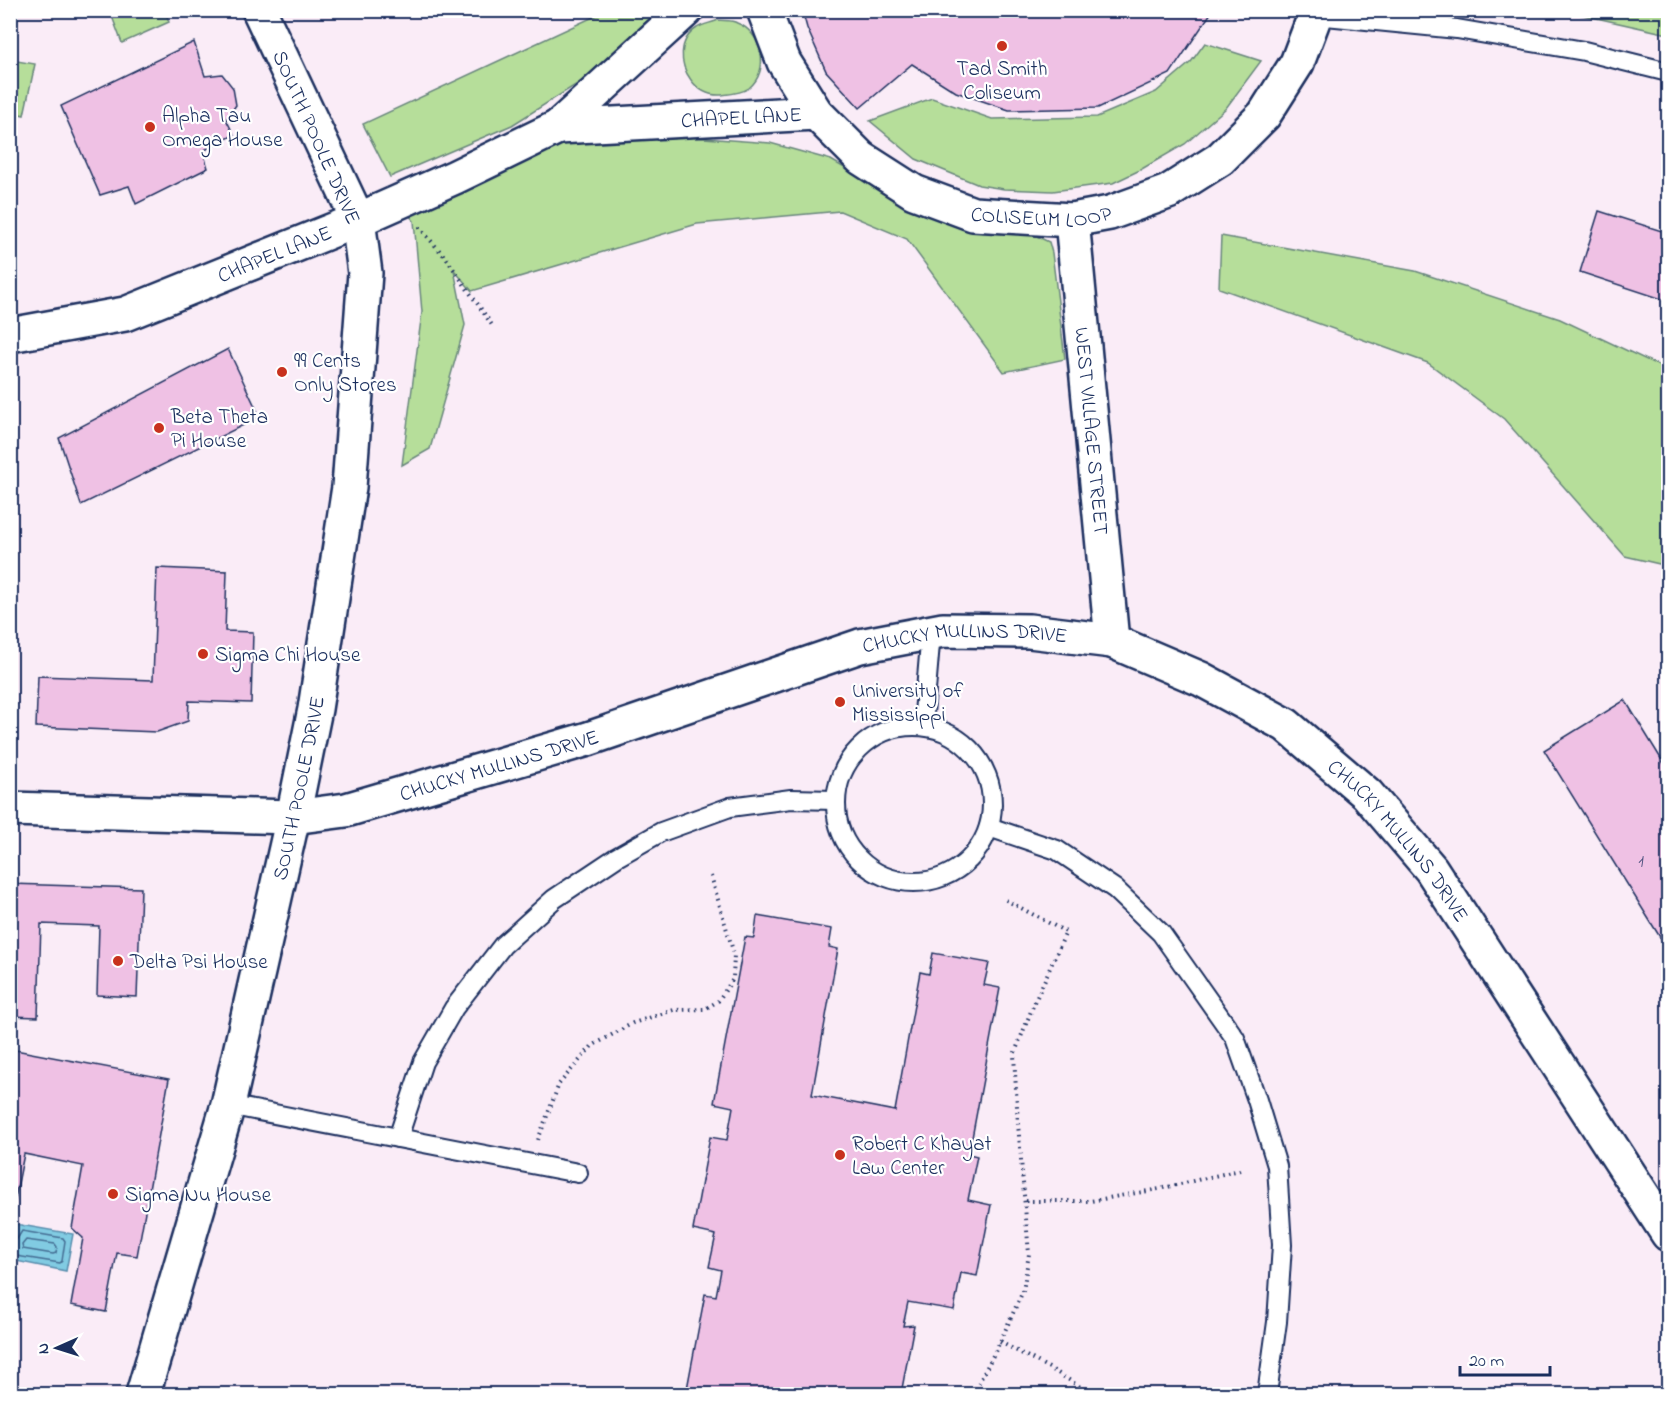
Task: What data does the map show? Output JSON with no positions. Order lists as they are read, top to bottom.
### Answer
{
  "streets": {
    "street": [
      "CHAPEL LANE",
      "SOUTH POOLE DRIVE",
      "COLISEUM LOOP",
      "WEST VILLAGE STREET",
      "CHUCKY MULLINS DRIVE"
    ]
  },
  "crossings": [
    ["CHAPEL LANE", "SOUTH POOLE DRIVE"],
    ["CHAPEL LANE", "COLISEUM LOOP"],
    ["SOUTH POOLE DRIVE", "CHUCKY MULLINS DRIVE"],
    ["COLISEUM LOOP", "WEST VILLAGE STREET"],
    ["WEST VILLAGE STREET", "CHUCKY MULLINS DRIVE"]
  ],
  "places": [
    "Tad Smith Coliseum",
    "Alpha Tau Omega House",
    "99 Cents Only Stores",
    "Beta Theta Pi House",
    "Sigma Chi House",
    "University of Mississippi",
    "Delta Psi House",
    "Robert C Khayat Law Center",
    "Sigma Nu House"
  ],
  "house_numbers": ["1"],
  "scale_bar": "20 m",
  "north": "left"
}
